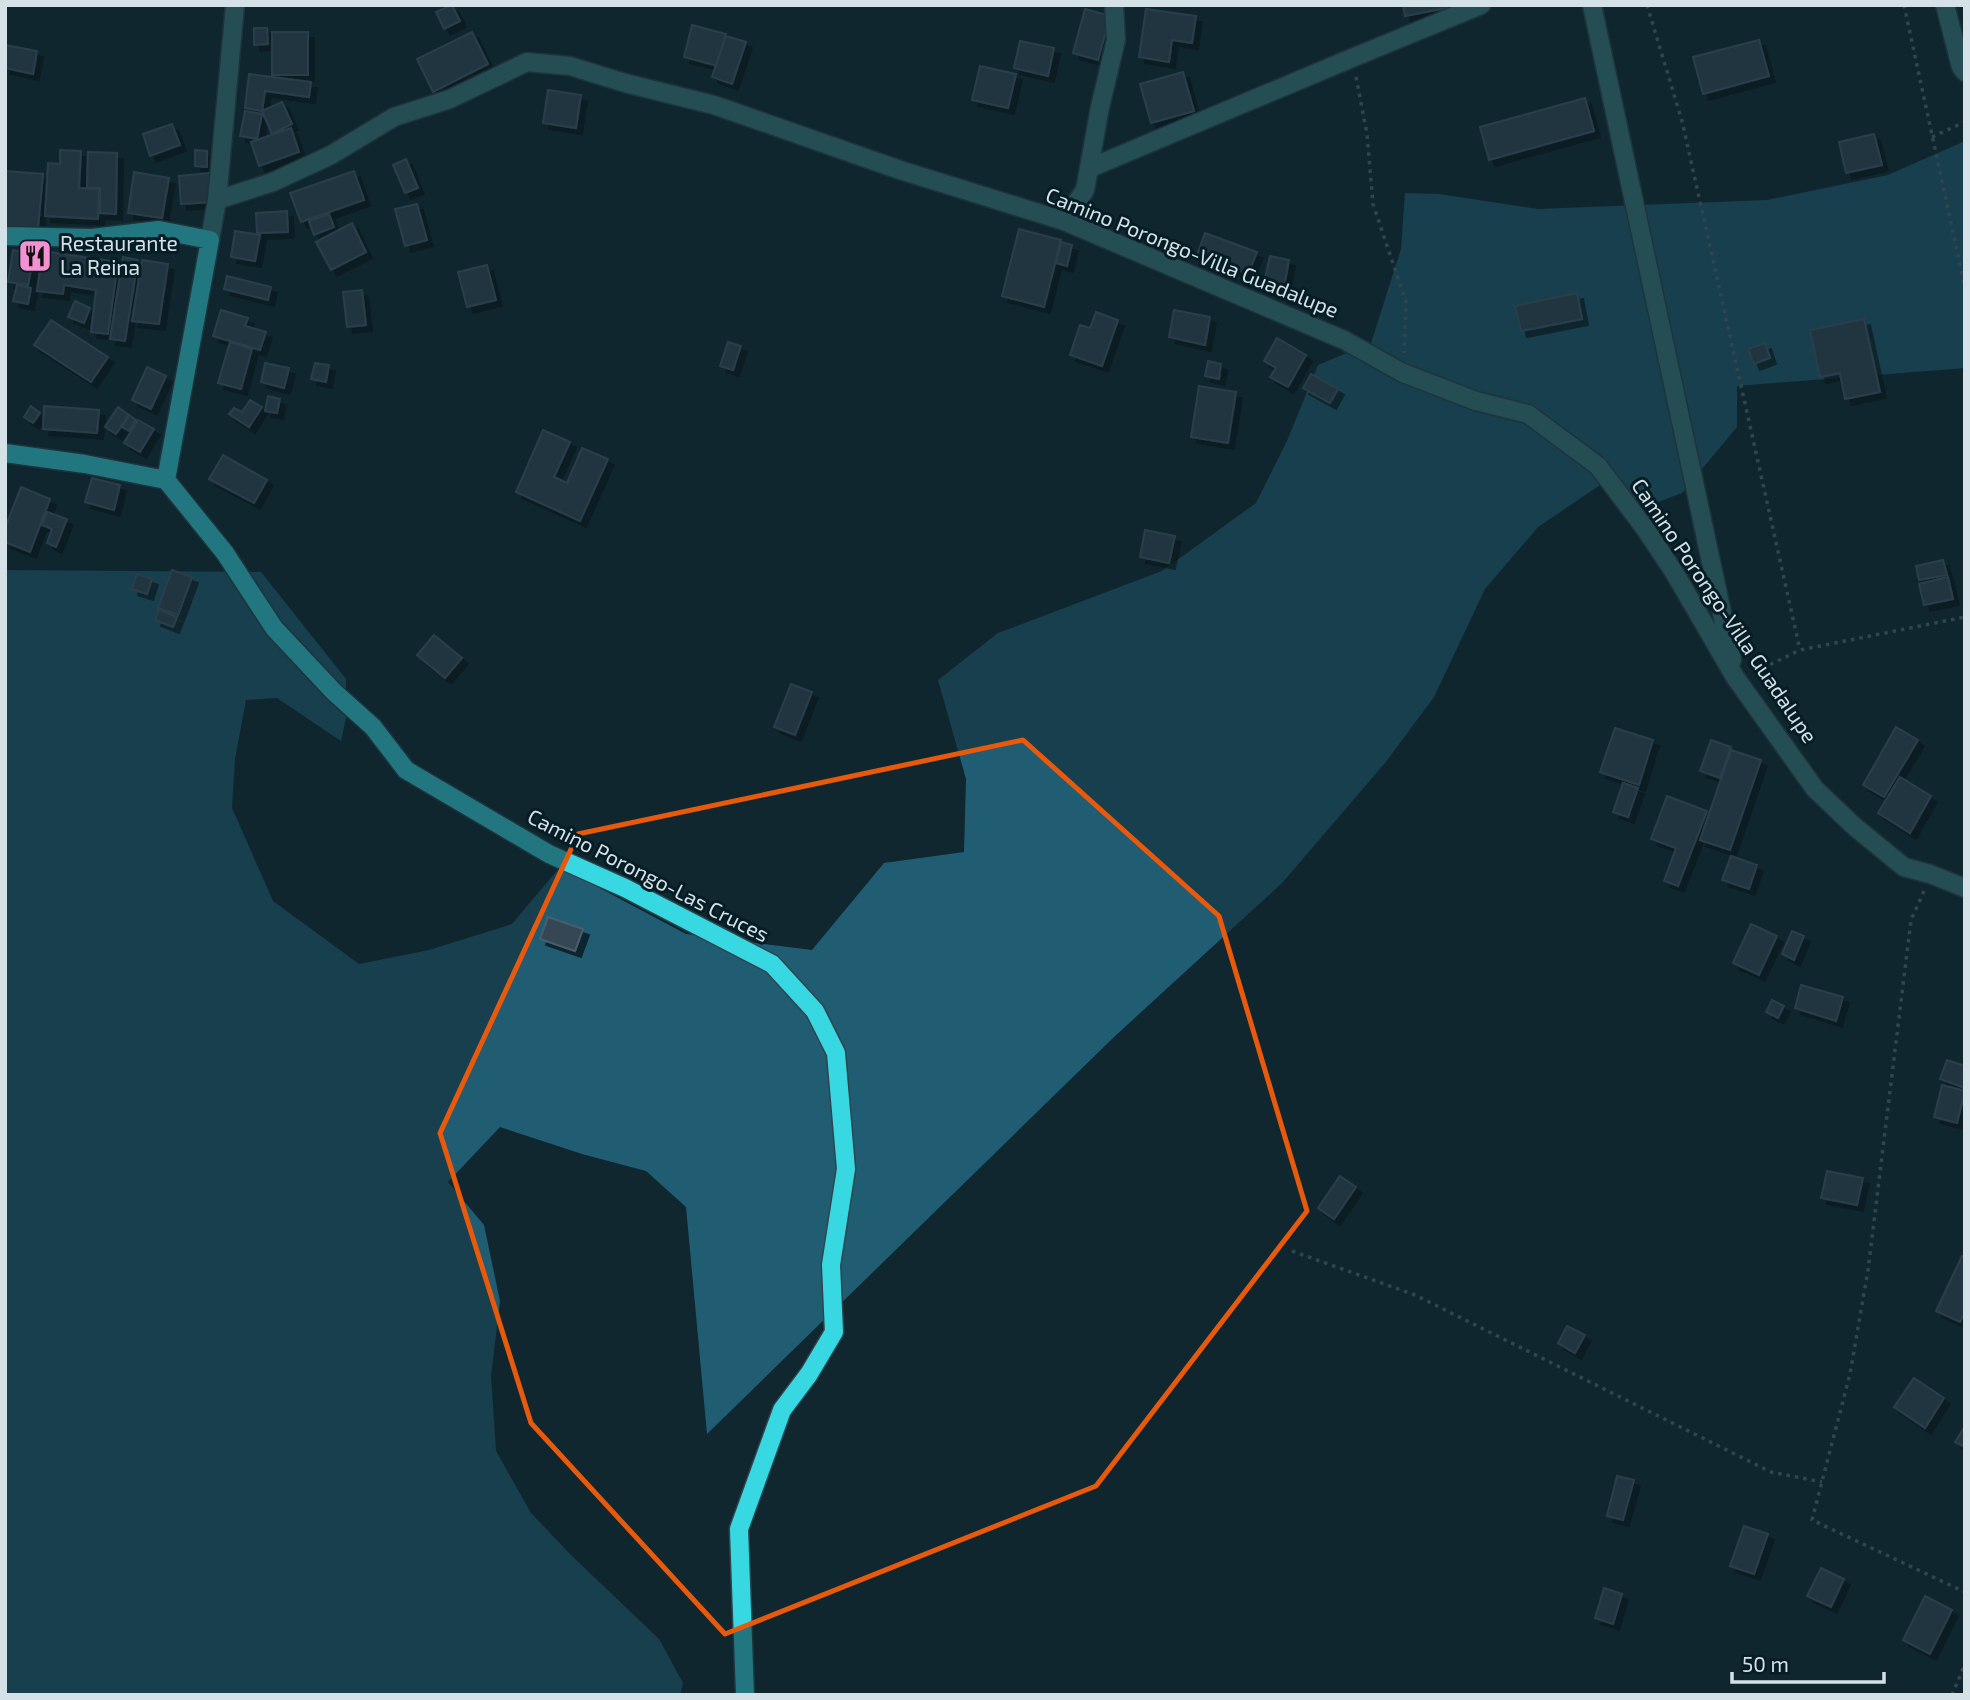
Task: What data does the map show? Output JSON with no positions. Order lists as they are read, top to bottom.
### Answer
{
  "streets": {
    "main road": ["Camino Porongo-Las Cruces"],
    "street": ["Camino Porongo-Villa Guadalupe"]
  },
  "places": {
    "restaurant": ["Restaurante La Reina"]
  },
  "scale_bar": "50 m"
}
